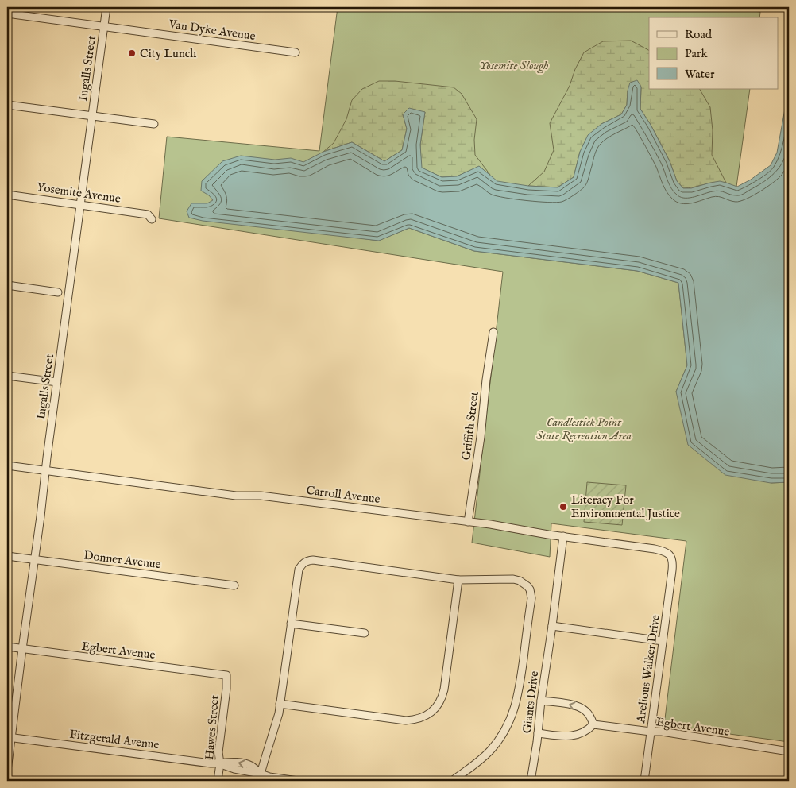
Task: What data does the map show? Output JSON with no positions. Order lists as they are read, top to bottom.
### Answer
{
  "streets": {
    "street": [
      "Van Dyke Avenue",
      "Ingalls Street",
      "Yosemite Avenue",
      "Griffith Street",
      "Carroll Avenue",
      "Donner Avenue",
      "Egbert Avenue",
      "Arelious Walker Drive",
      "Giants Drive",
      "Hawes Street",
      "Fitzgerald Avenue"
    ]
  },
  "crossings": [
    ["Van Dyke Avenue", "Ingalls Street"],
    ["Ingalls Street", "Yosemite Avenue"],
    ["Ingalls Street", "Carroll Avenue"],
    ["Ingalls Street", "Donner Avenue"],
    ["Ingalls Street", "Egbert Avenue"],
    ["Ingalls Street", "Fitzgerald Avenue"],
    ["Griffith Street", "Carroll Avenue"],
    ["Carroll Avenue", "Arelious Walker Drive"],
    ["Carroll Avenue", "Giants Drive"],
    ["Egbert Avenue", "Arelious Walker Drive"],
    ["Egbert Avenue", "Hawes Street"],
    ["Hawes Street", "Fitzgerald Avenue"]
  ],
  "parks": ["Yosemite Slough", "Candlestick Point State Recreation Area"],
  "places": ["City Lunch", "Literacy For Environmental Justice"],
  "legend": ["Road", "Park", "Water"]
}
